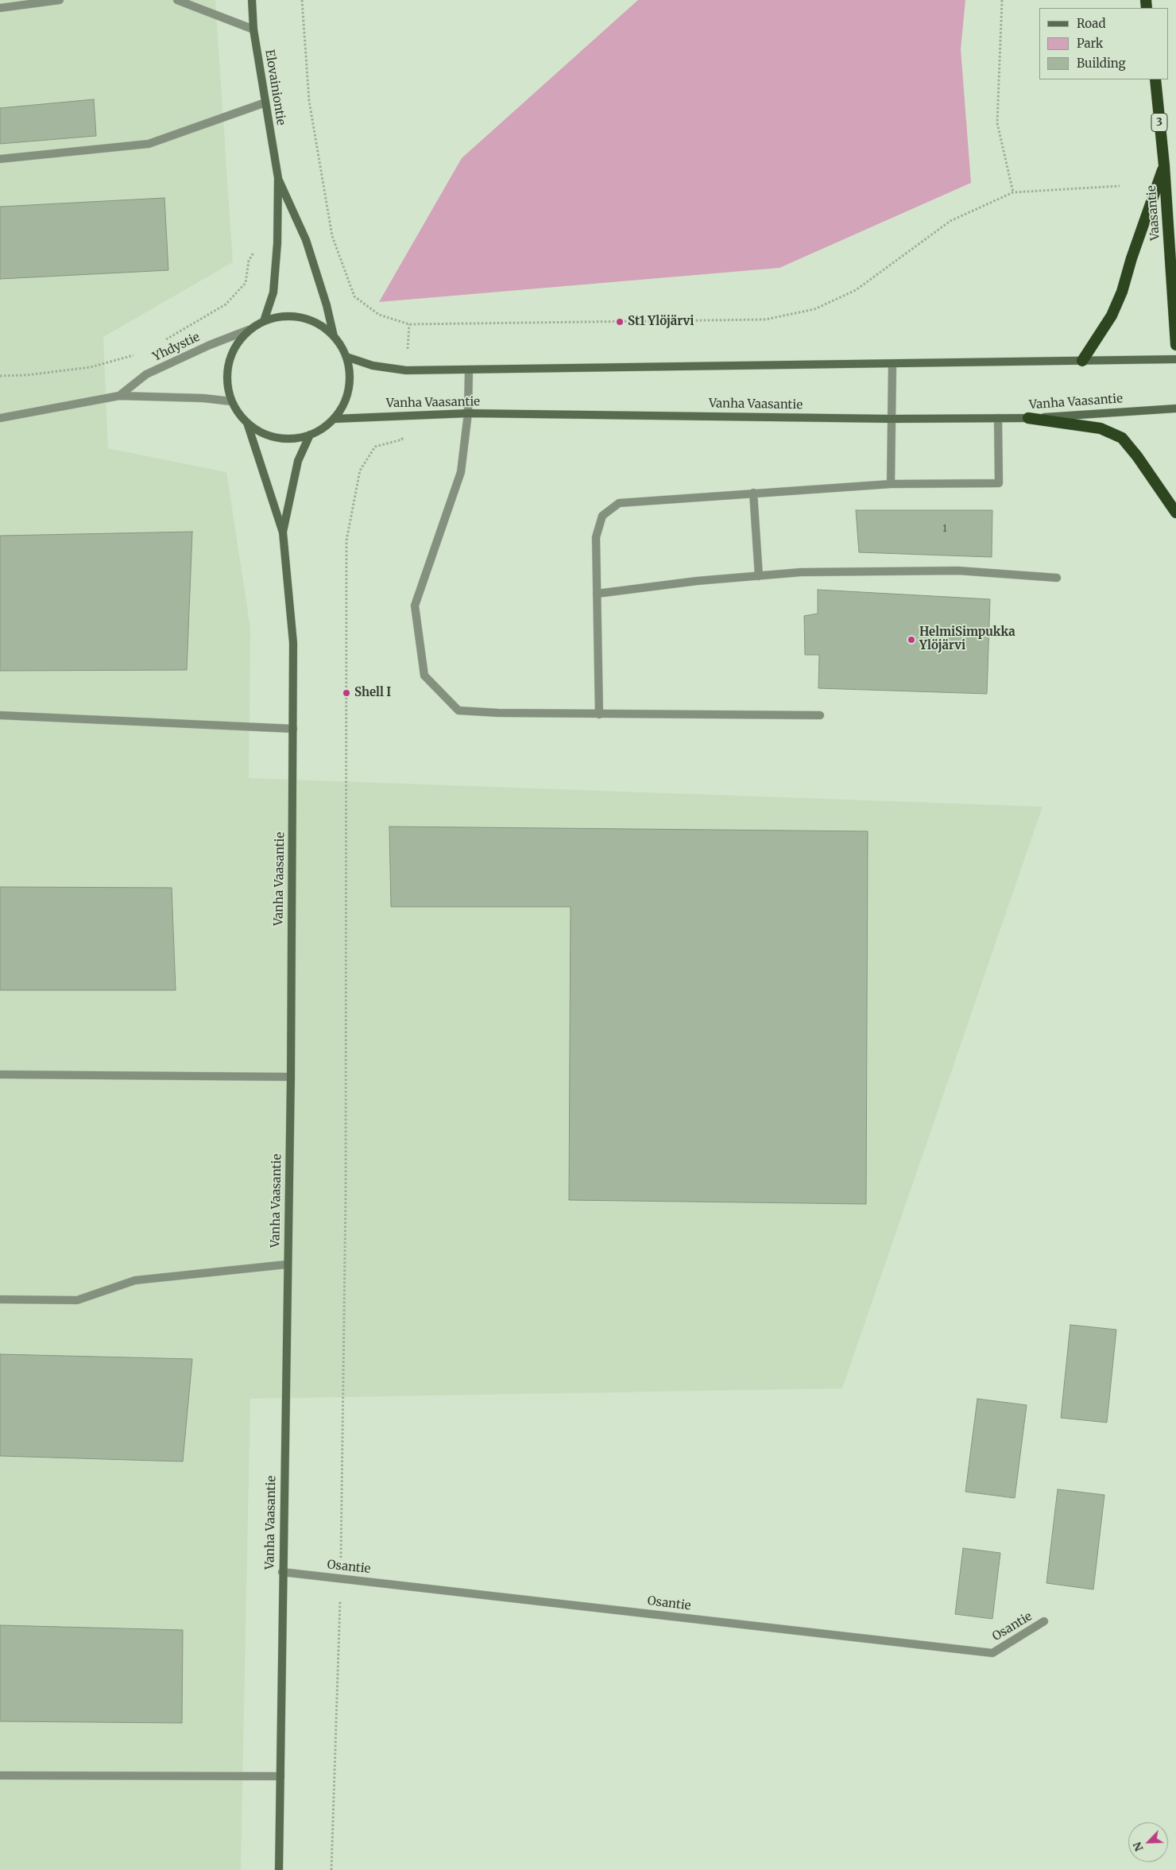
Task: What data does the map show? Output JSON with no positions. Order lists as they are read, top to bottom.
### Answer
{
  "streets": {
    "highway": ["3", "Vaasantie"],
    "main road": ["Elovainiontie", "Vanha Vaasantie"],
    "street": ["Yhdystie", "Osantie"]
  },
  "crossings": [
    ["Elovainiontie", "Yhdystie"],
    ["Elovainiontie", "Vanha Vaasantie"],
    ["Yhdystie", "Vanha Vaasantie"],
    ["Vanha Vaasantie", "Osantie"]
  ],
  "places": ["St1 Ylöjärvi", "HelmiSimpukka Ylöjärvi", "Shell I"],
  "house_numbers": ["1"],
  "legend": ["Road", "Park", "Building"],
  "north": "bottom left"
}
